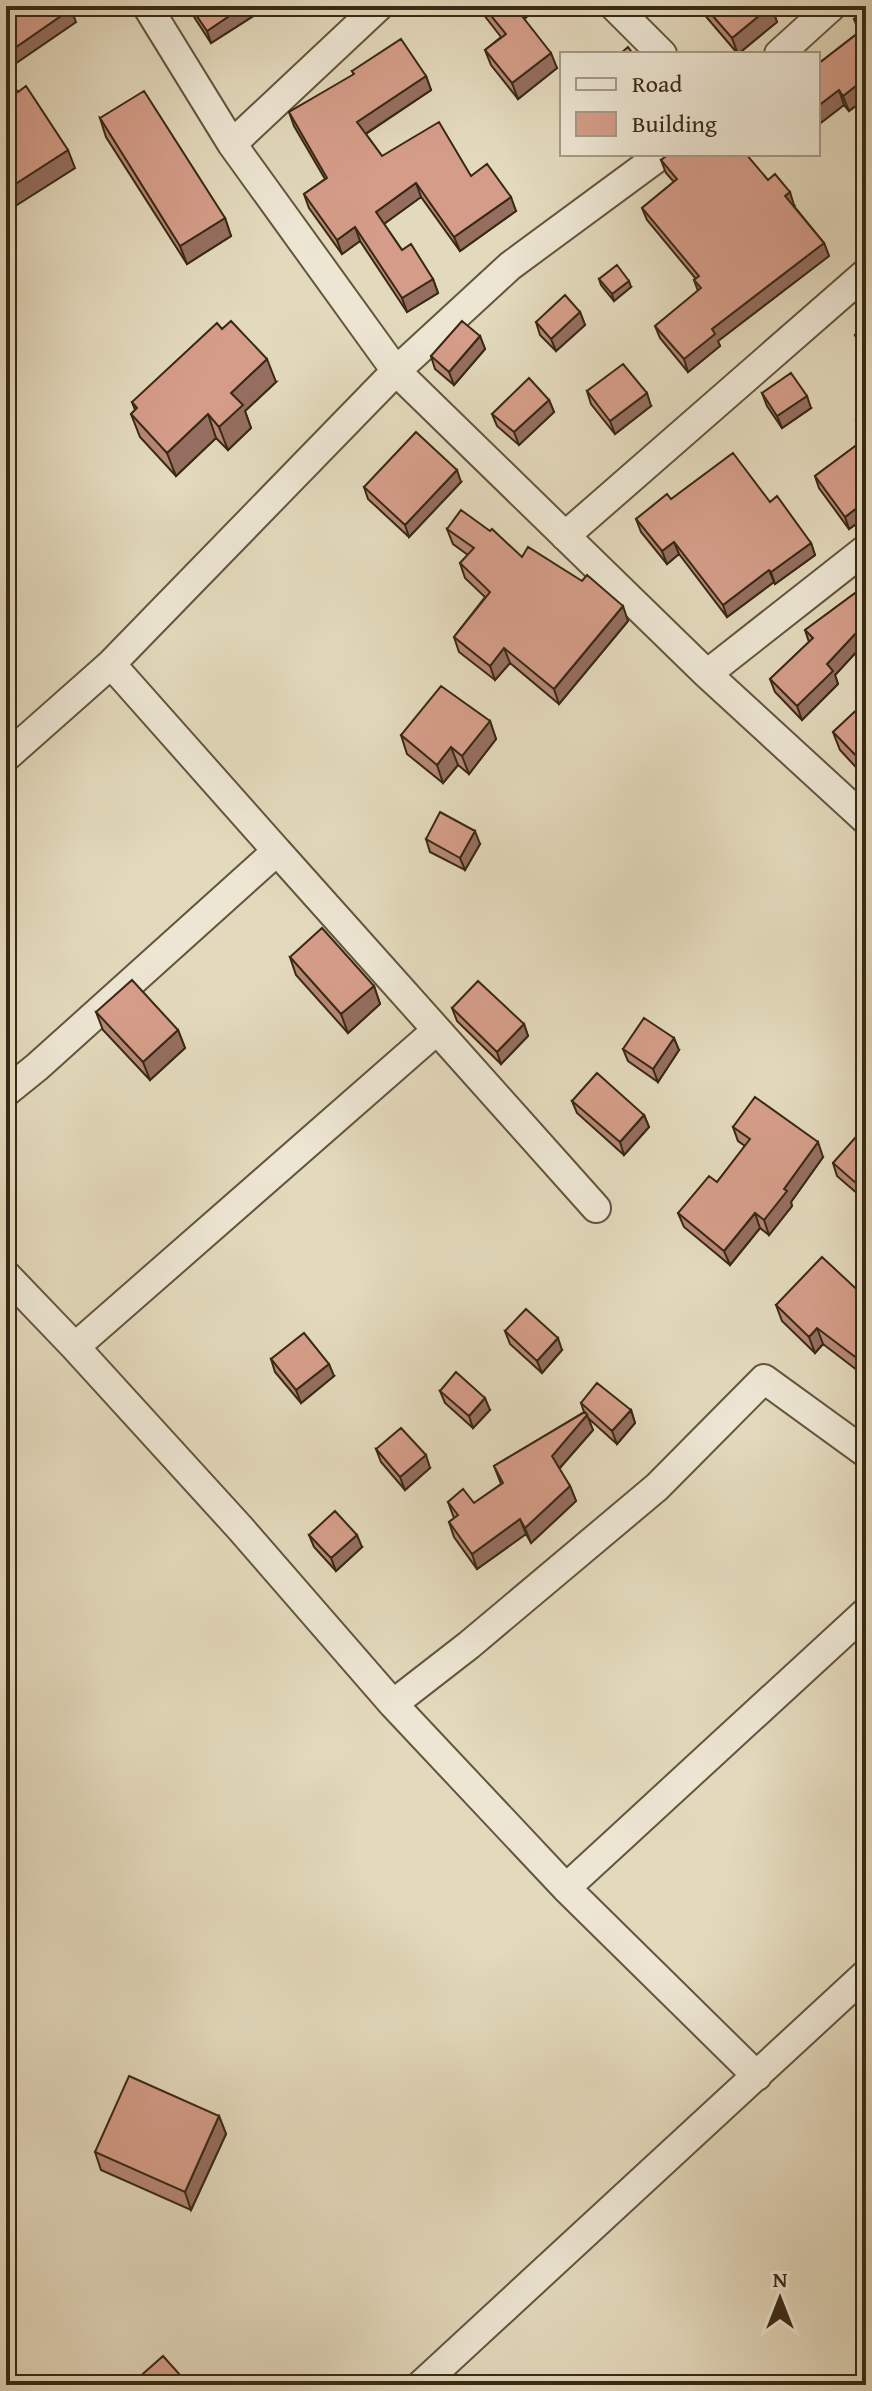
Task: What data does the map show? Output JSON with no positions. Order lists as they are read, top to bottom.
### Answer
{
  "legend": ["Road", "Building"],
  "north": "top"
}
